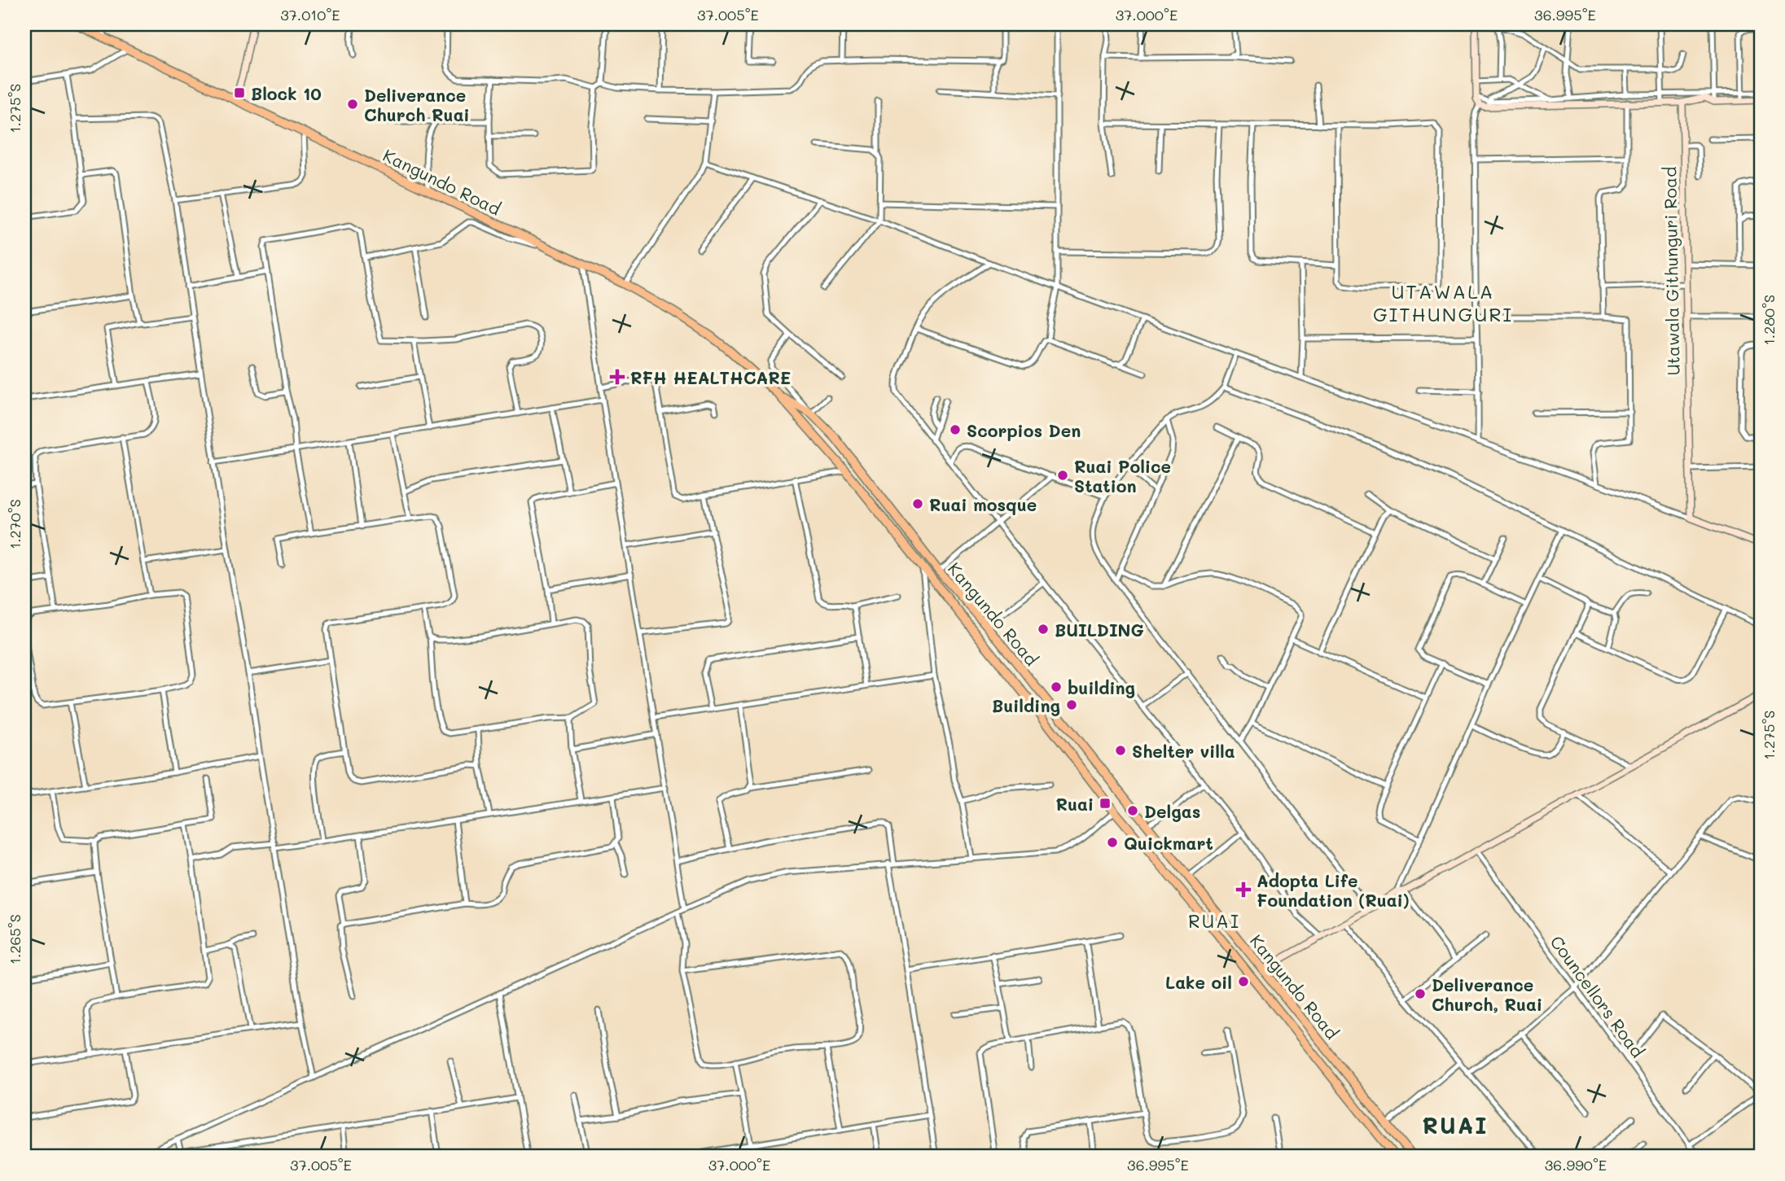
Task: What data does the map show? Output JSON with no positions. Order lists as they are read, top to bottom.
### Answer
{
  "streets": {
    "highway": ["Kangundo Road"],
    "street": ["Utawala Githunguri Road", "Councellors Road"]
  },
  "districts": ["UTAWALA GITHUNGURI", "RUAI", "RUAI"],
  "places": {
    "transit": ["Block 10", "Ruai"],
    "other": [
      "Deliverance Church Ruai",
      "Scorpios Den",
      "Ruai Police Station",
      "Ruai mosque",
      "BUILDING",
      "building",
      "Building",
      "Shelter villa",
      "Delgas",
      "Quickmart",
      "Lake oil",
      "Deliverance Church, Ruai"
    ],
    "health": ["RFH HEALTHCARE", "Adopta Life Foundation (Ruai)"]
  },
  "coordinates": [
    "37.010°E",
    "37.005°E",
    "37.000°E",
    "36.995°E",
    "1.275°S",
    "1.280°S",
    "1.270°S",
    "1.265°S",
    "36.990°E"
  ]
}
